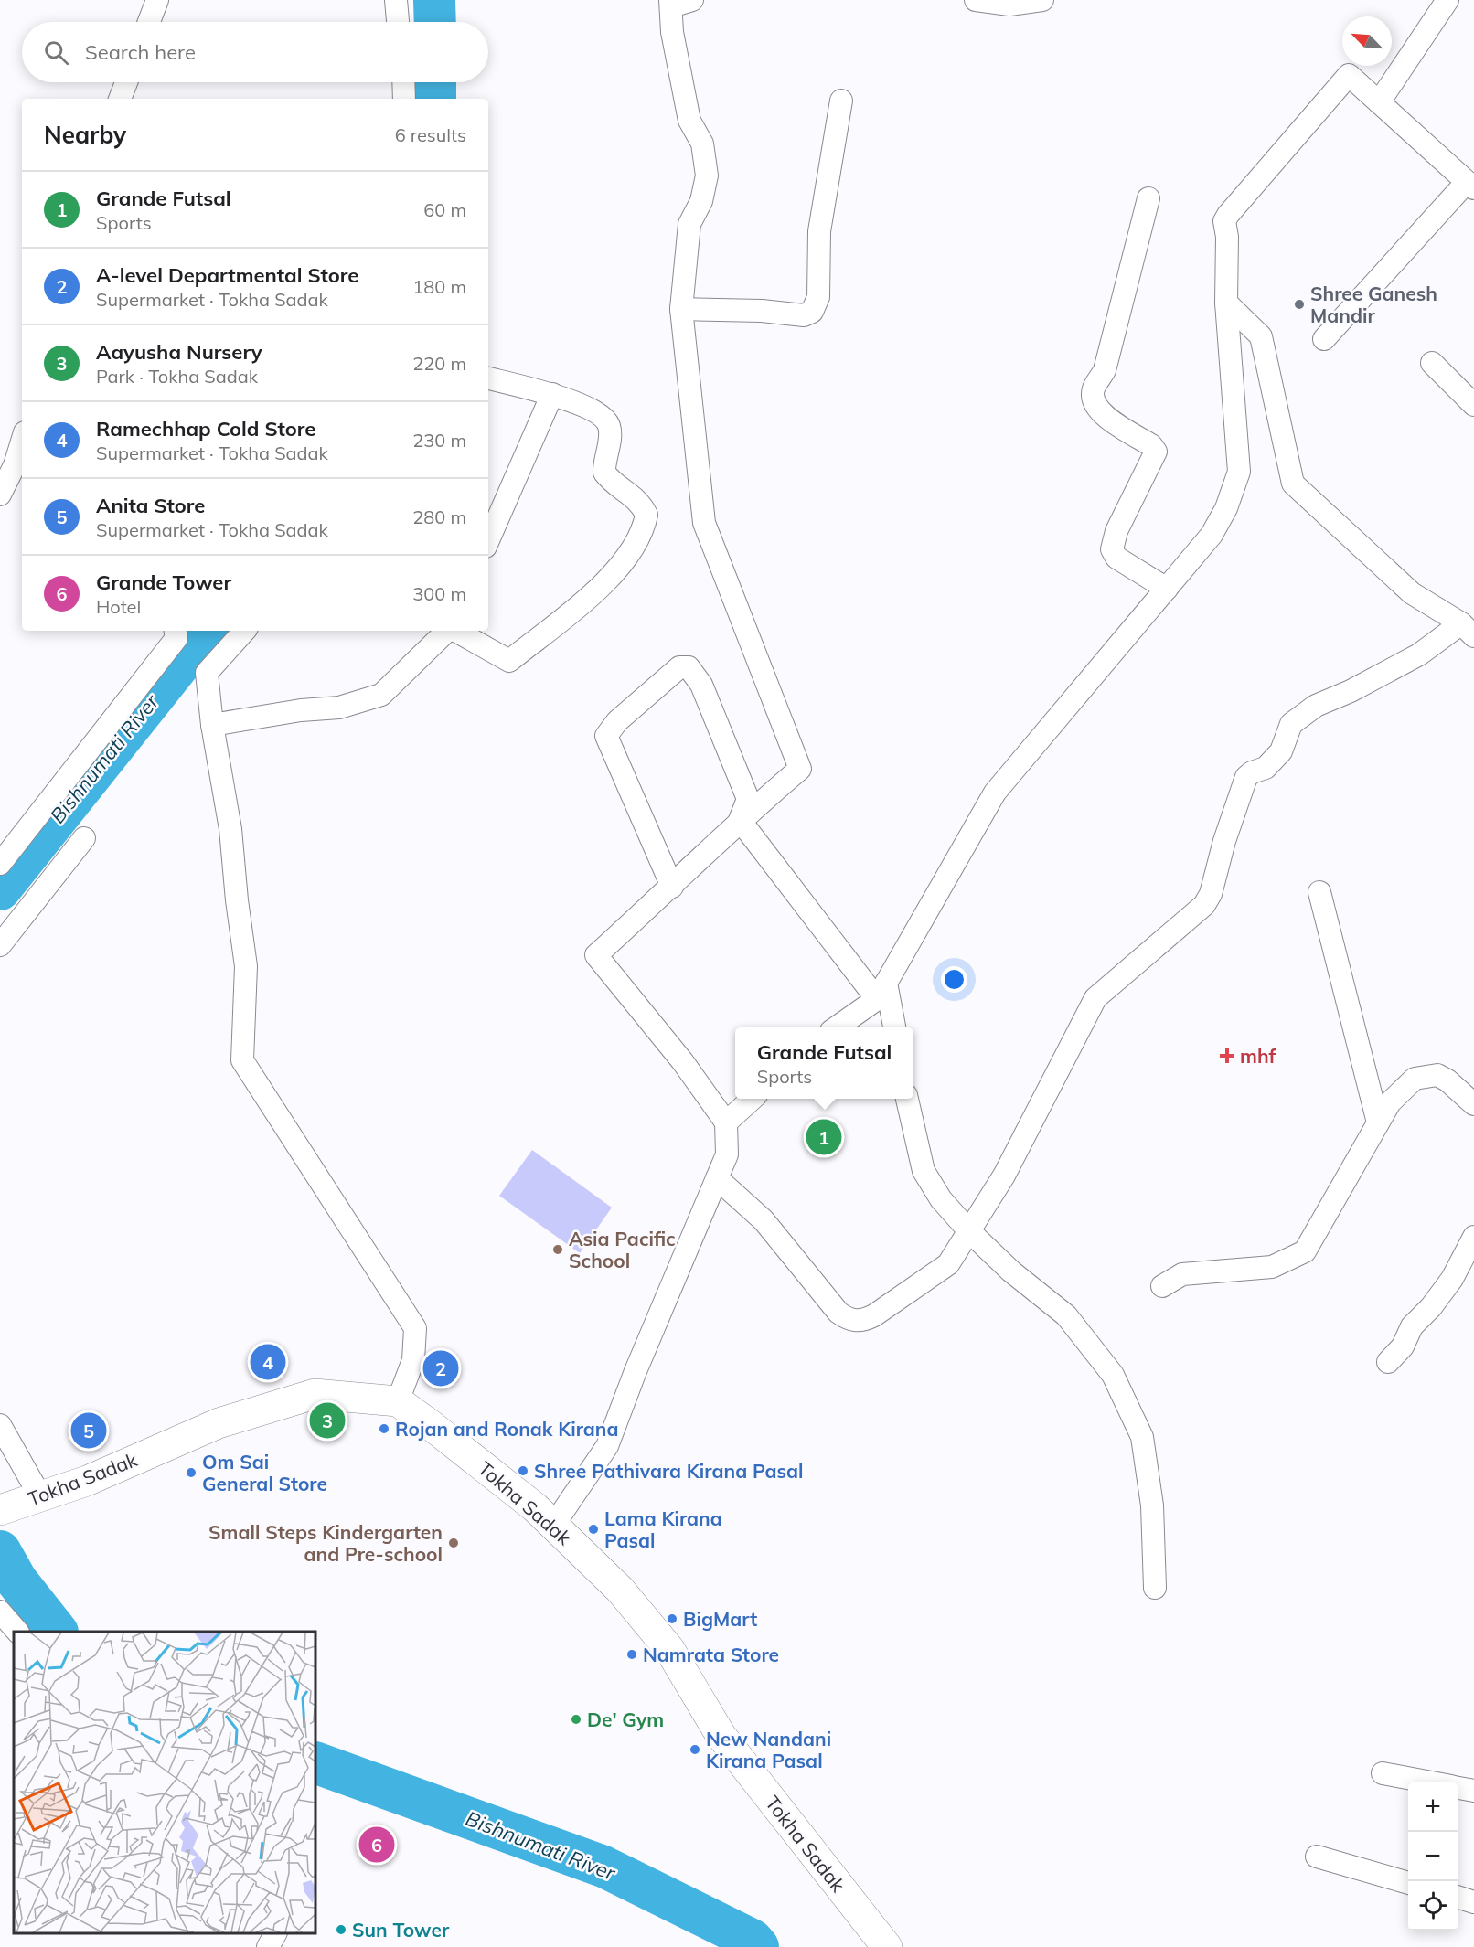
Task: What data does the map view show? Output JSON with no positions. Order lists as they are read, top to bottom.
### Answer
{
  "streets": {
    "main road": ["Tokha Sadak"]
  },
  "water": ["Bishnumati River"],
  "places": {
    "other": [
      "Shree Ganesh Mandir",
      "Asia Pacific School",
      "Rojan and Ronak Kirana",
      "Shree Pathivara Kirana Pasal",
      "Om Sai General Store",
      "Lama Kirana Pasal",
      "Small Steps Kindergarten and Pre-school",
      "BigMart",
      "Namrata Store",
      "De' Gym",
      "New Nandani Kirana Pasal",
      "Sun Tower"
    ],
    "health": ["mhf"]
  },
  "north": "top left",
  "page": {
    "search": "Search here",
    "heading": ["Nearby", "6 results"],
    "list": [
      {
        "mark": "1",
        "name": "Grande Futsal",
        "note": "Sports",
        "value": "60 m"
      },
      {
        "mark": "2",
        "name": "A-level Departmental Store",
        "note": "Supermarket · Tokha Sadak",
        "value": "180 m"
      },
      {
        "mark": "3",
        "name": "Aayusha Nursery",
        "note": "Park · Tokha Sadak",
        "value": "220 m"
      },
      {
        "mark": "4",
        "name": "Ramechhap Cold Store",
        "note": "Supermarket · Tokha Sadak",
        "value": "230 m"
      },
      {
        "mark": "5",
        "name": "Anita Store",
        "note": "Supermarket · Tokha Sadak",
        "value": "280 m"
      },
      {
        "mark": "6",
        "name": "Grande Tower",
        "note": "Hotel",
        "value": "300 m"
      }
    ],
    "popup": ["Grande Futsal", "Sports"],
    "pins": [
      "1",
      "4",
      "2",
      "3",
      "5",
      "6"
    ],
    "map_buttons": ["+", "−"]
  }
}
